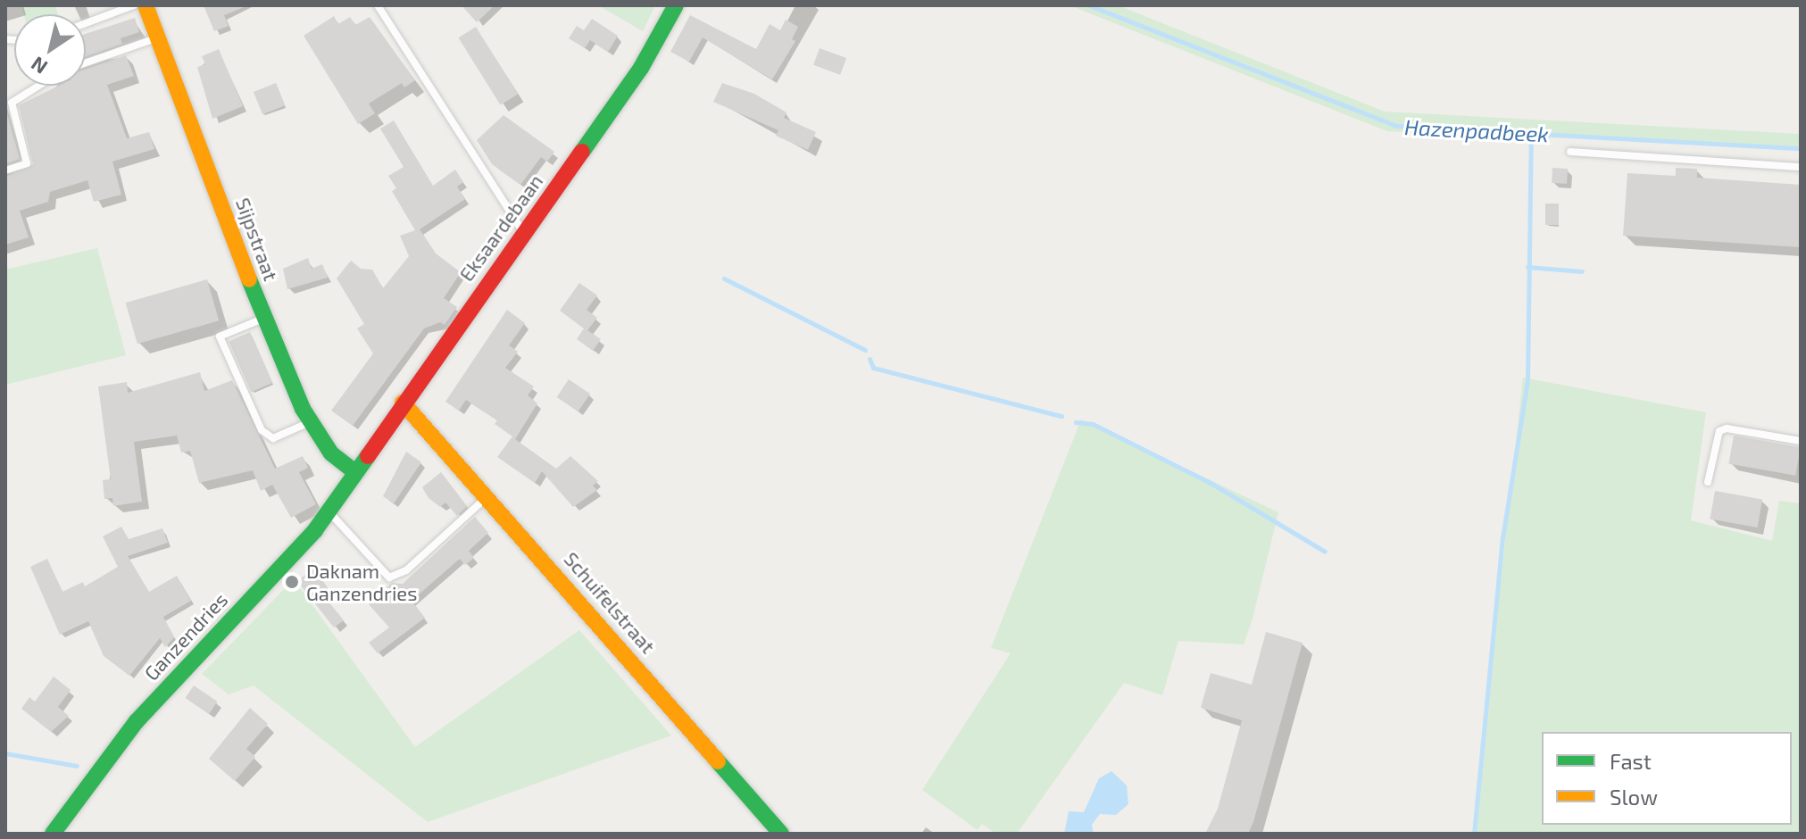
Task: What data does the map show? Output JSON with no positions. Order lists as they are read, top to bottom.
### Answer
{
  "streets": {
    "street": [
      "Eksaardebaan",
      "Sijpstraat",
      "Schuifelstraat",
      "Ganzendries"
    ]
  },
  "crossings": [
    ["Eksaardebaan", "Sijpstraat"],
    ["Eksaardebaan", "Schuifelstraat"],
    ["Eksaardebaan", "Ganzendries"],
    ["Sijpstraat", "Ganzendries"]
  ],
  "water": ["Hazenpadbeek"],
  "places": ["Daknam Ganzendries"],
  "legend": ["Fast", "Slow"],
  "north": "bottom left"
}
